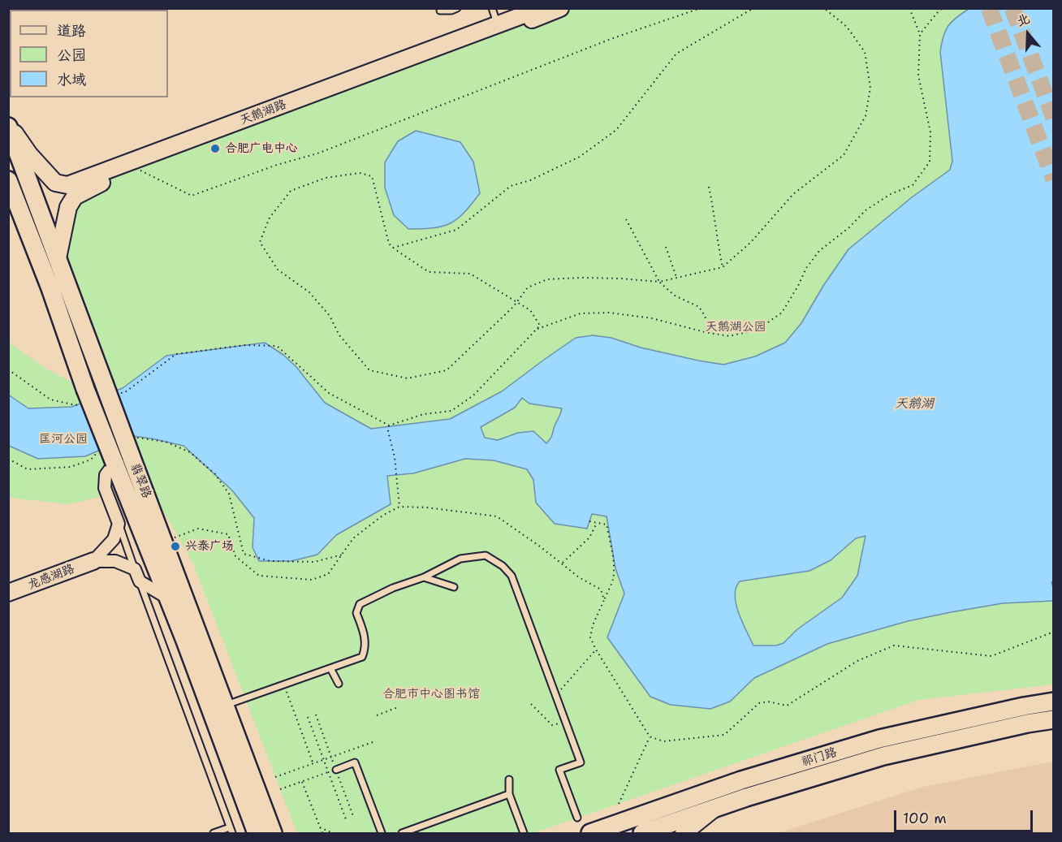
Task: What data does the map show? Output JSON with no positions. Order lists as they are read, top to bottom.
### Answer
{
  "streets": {
    "main road": ["翡翠路", "祁门路"],
    "street": ["天鹅湖路", "龙感湖路"]
  },
  "crossings": [
    ["天鹅湖路", "翡翠路"]
  ],
  "water": ["天鹅湖"],
  "parks": ["天鹅湖公园", "匡河公园", "合肥市中心图书馆"],
  "places": ["合肥广电中心", "兴泰广场"],
  "legend": ["道路", "公园", "水域"],
  "scale_bar": "100 m",
  "north": "top"
}
